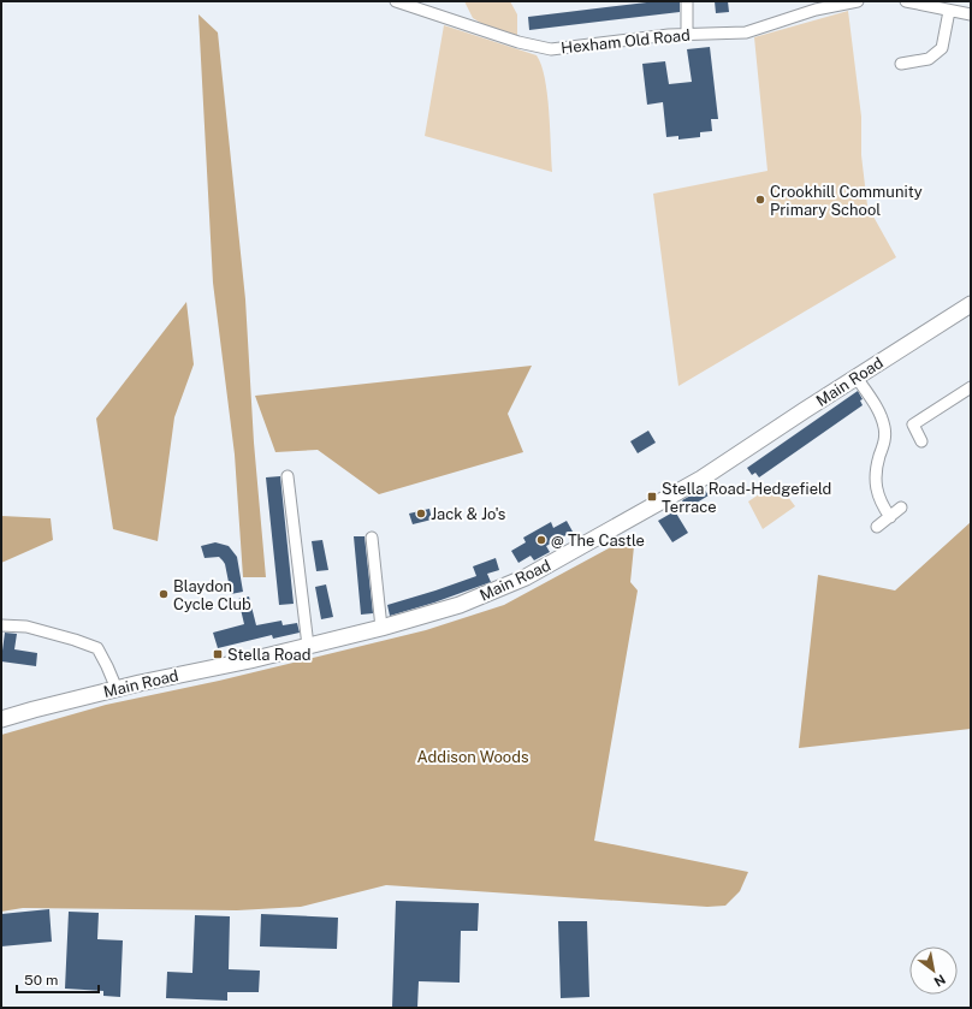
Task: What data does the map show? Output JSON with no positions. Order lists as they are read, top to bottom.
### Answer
{
  "streets": {
    "main road": ["Main Road"],
    "street": ["Hexham Old Road"]
  },
  "parks": ["Addison Woods"],
  "places": {
    "other": [
      "Crookhill Community Primary School",
      "Jack & Jo's",
      "@ The Castle",
      "Blaydon Cycle Club"
    ],
    "transit": ["Stella Road-Hedgefield Terrace", "Stella Road"]
  },
  "scale_bar": "50 m",
  "north": "bottom right"
}
